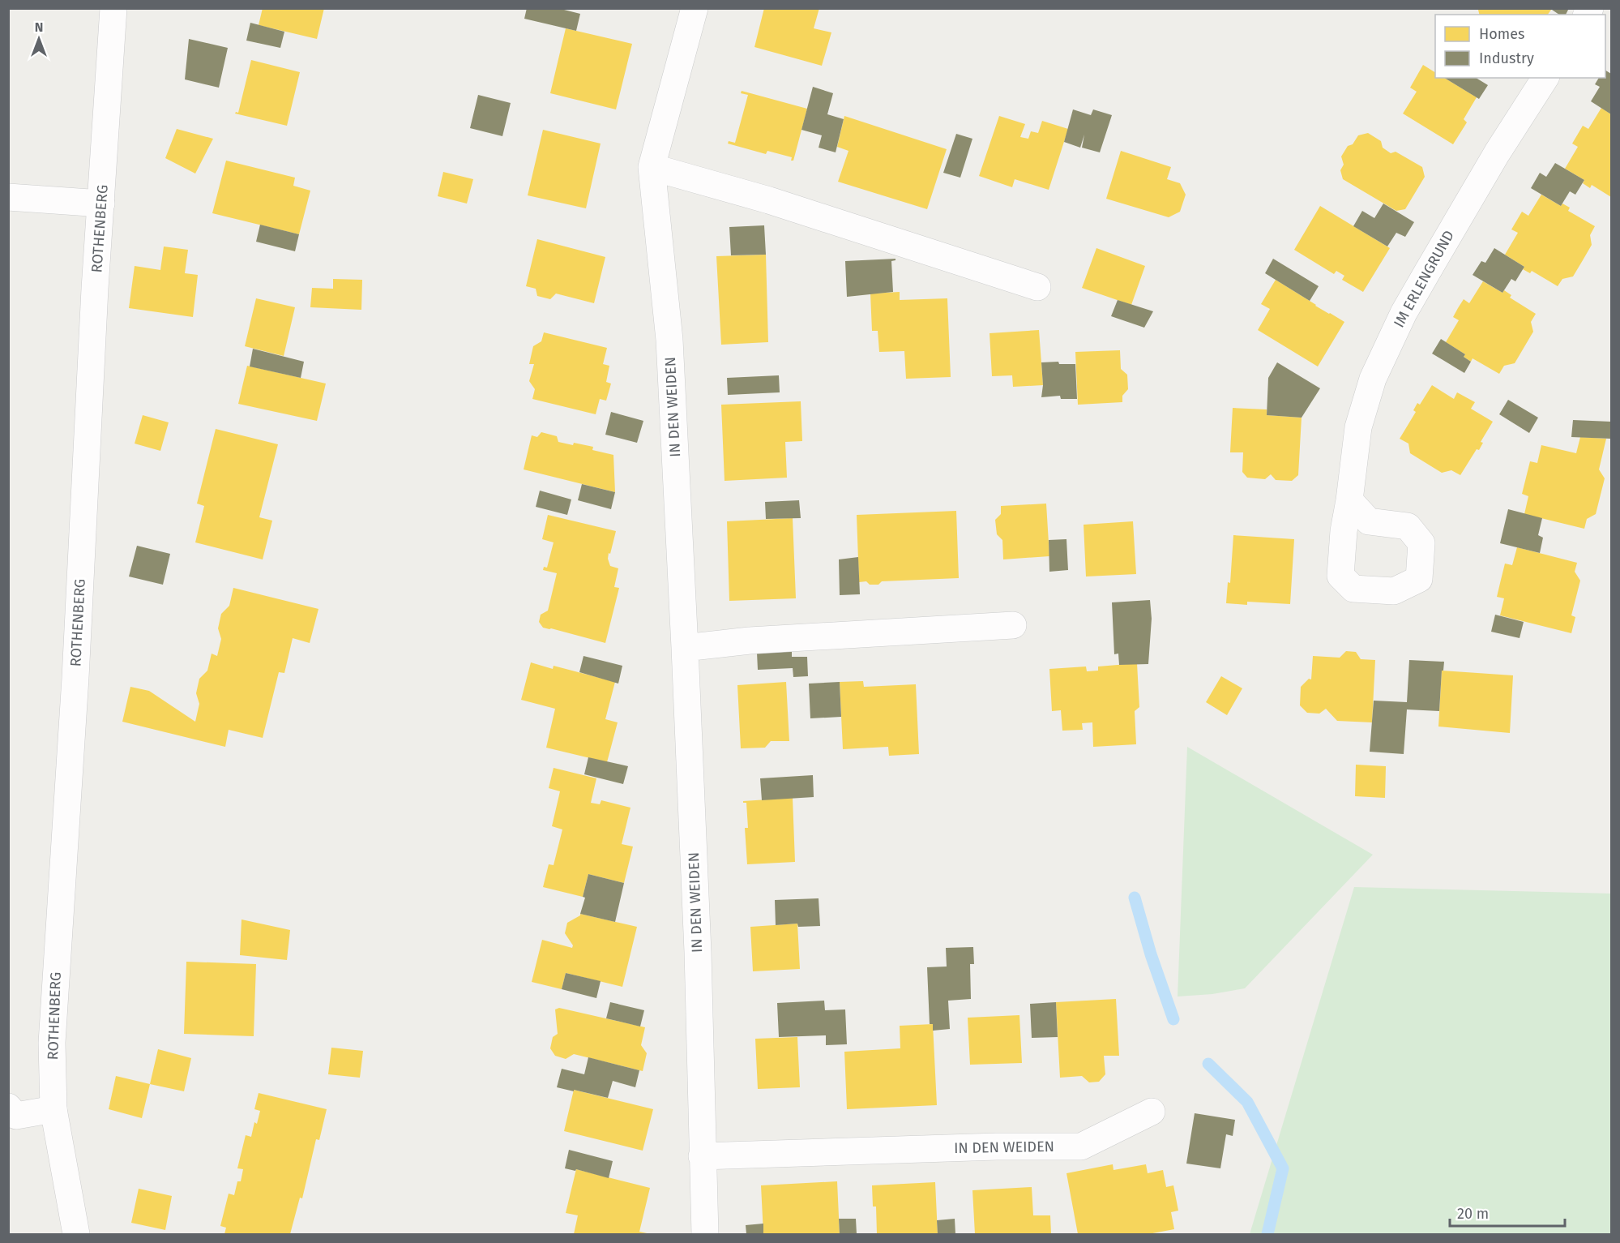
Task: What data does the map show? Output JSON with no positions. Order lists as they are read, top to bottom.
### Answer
{
  "streets": {
    "street": ["ROTHENBERG", "IM ERLENGRUND", "IN DEN WEIDEN"]
  },
  "legend": ["Homes", "Industry"],
  "scale_bar": "20 m",
  "north": "top"
}
